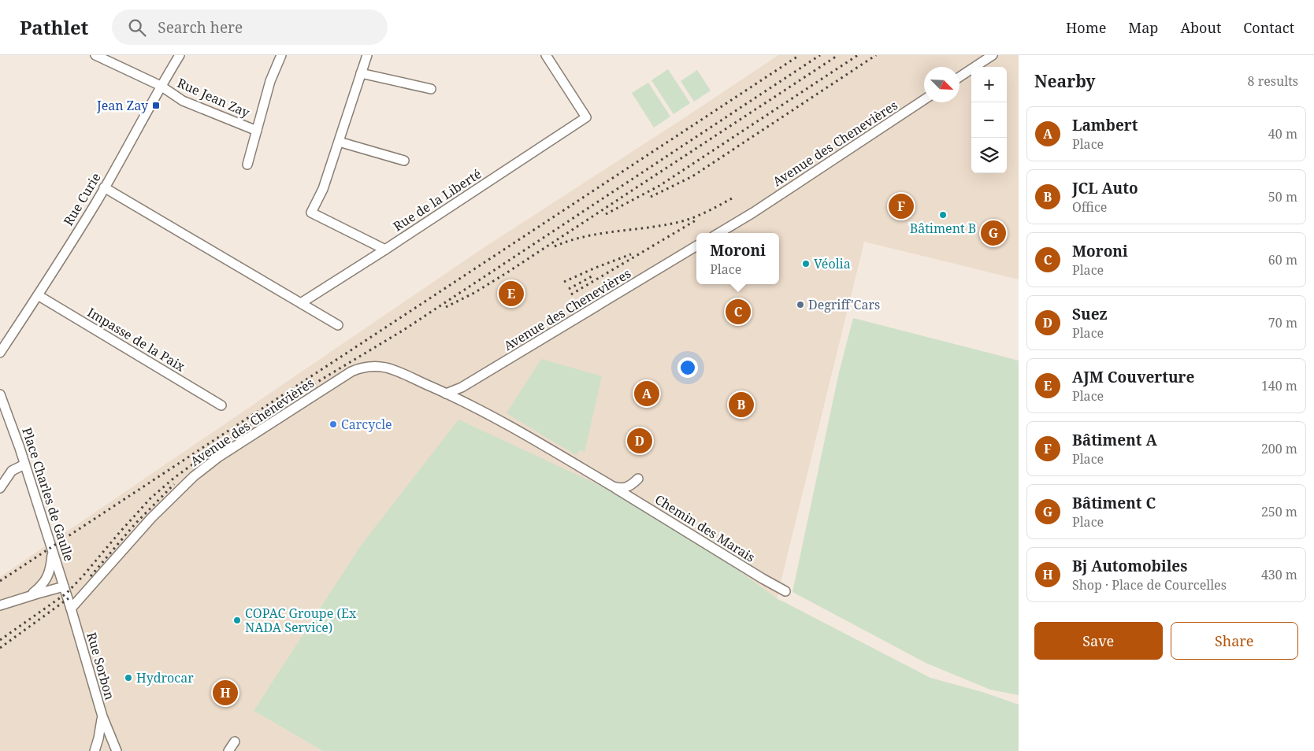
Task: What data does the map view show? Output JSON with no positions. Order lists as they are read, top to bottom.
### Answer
{
  "streets": {
    "street": [
      "Rue Jean Zay",
      "Avenue des Chenevières",
      "Rue Curie",
      "Rue de la Liberté",
      "Impasse de la Paix",
      "Place Charles de Gaulle",
      "Chemin des Marais",
      "Rue Sorbon"
    ]
  },
  "crossings": [
    ["Rue Jean Zay", "Rue Curie"],
    ["Avenue des Chenevières", "Chemin des Marais"],
    ["Avenue des Chenevières", "Rue Sorbon"],
    ["Rue Curie", "Impasse de la Paix"],
    ["Place Charles de Gaulle", "Rue Sorbon"]
  ],
  "places": {
    "transit": ["Jean Zay"],
    "other": [
      "Bâtiment B",
      "Véolia",
      "Degriff'Cars",
      "Carcycle",
      "COPAC Groupe (Ex NADA Service)",
      "Hydrocar"
    ]
  },
  "north": "bottom right",
  "page": {
    "header": "Pathlet",
    "search": "Search here",
    "nav": [
      "Home",
      "Map",
      "About",
      "Contact"
    ],
    "heading": ["Nearby", "8 results"],
    "map_buttons": ["+", "−"],
    "list": [
      {
        "mark": "A",
        "name": "Lambert",
        "note": "Place",
        "value": "40 m"
      },
      {
        "mark": "B",
        "name": "JCL Auto",
        "note": "Office",
        "value": "50 m"
      },
      {
        "mark": "C",
        "name": "Moroni",
        "note": "Place",
        "value": "60 m"
      },
      {
        "mark": "D",
        "name": "Suez",
        "note": "Place",
        "value": "70 m"
      },
      {
        "mark": "E",
        "name": "AJM Couverture",
        "note": "Place",
        "value": "140 m"
      },
      {
        "mark": "F",
        "name": "Bâtiment A",
        "note": "Place",
        "value": "200 m"
      },
      {
        "mark": "G",
        "name": "Bâtiment C",
        "note": "Place",
        "value": "250 m"
      },
      {
        "mark": "H",
        "name": "Bj Automobiles",
        "note": "Shop · Place de Courcelles",
        "value": "430 m"
      }
    ],
    "pins": [
      "F",
      "G",
      "E",
      "C",
      "A",
      "B",
      "D",
      "H"
    ],
    "popup": ["Moroni", "Place"],
    "buttons": ["Save", "Share"]
  }
}
